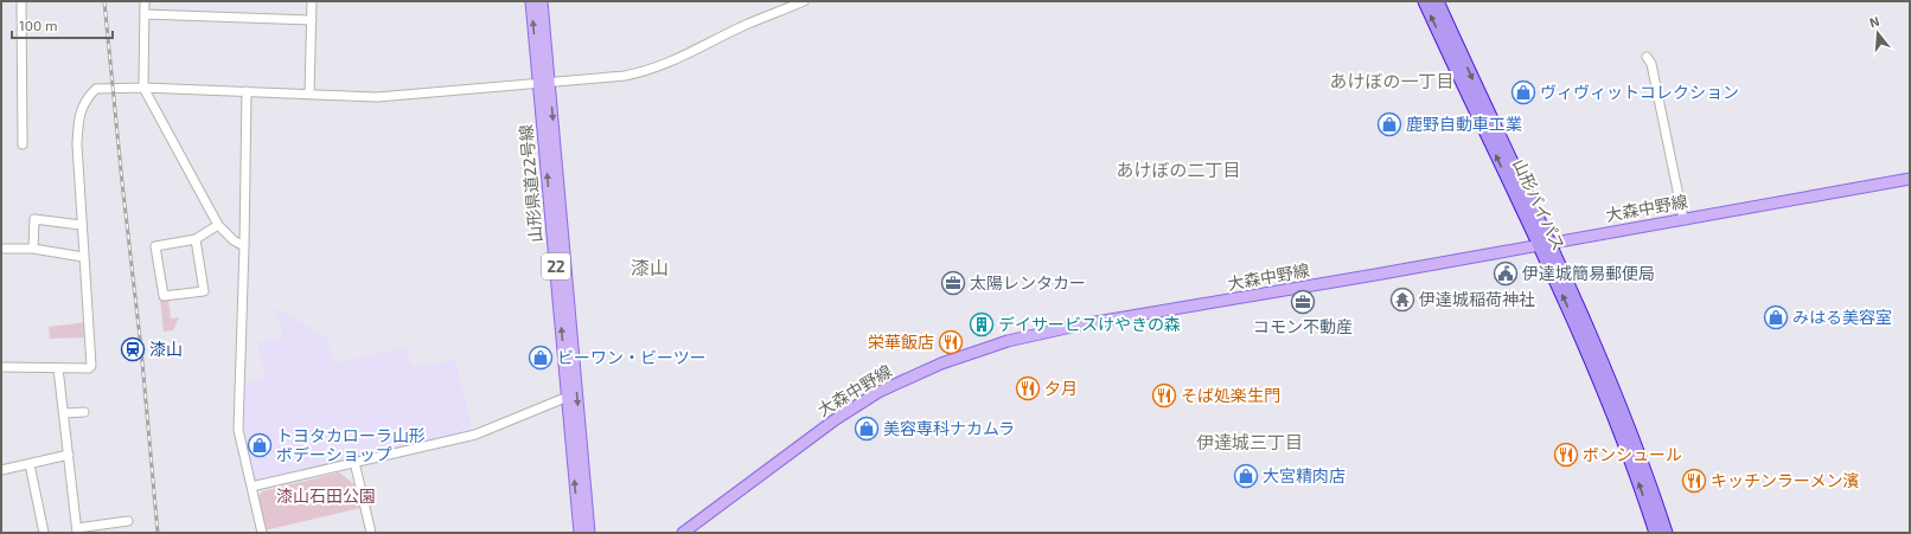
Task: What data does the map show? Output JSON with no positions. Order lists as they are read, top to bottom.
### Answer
{
  "streets": {
    "highway": ["山形バイパス"],
    "main road": ["山形県道22号線", "大森中野線", "22"]
  },
  "crossings": [
    ["山形バイパス", "大森中野線"]
  ],
  "districts": [
    "あけぼの一丁目",
    "あけぼの二丁目",
    "漆山",
    "伊達城三丁目"
  ],
  "parks": ["漆山石田公園"],
  "places": {
    "shop": [
      "ヴィヴィットコレクション",
      "鹿野自動車工業",
      "みはる美容室",
      "ビーワン・ビーツー",
      "美容専科ナカムラ",
      "トヨタカローラ山形 ボデーショップ",
      "大宮精肉店"
    ],
    "public building": ["伊達城簡易郵便局"],
    "office": ["太陽レンタカー", "コモン不動産"],
    "temple": ["伊達城稲荷神社"],
    "building": ["デイサービスけやきの森"],
    "restaurant": [
      "栄華飯店",
      "夕月",
      "そば処楽生門",
      "ボンシュール",
      "キッチンラーメン濱"
    ],
    "station": ["漆山"]
  },
  "scale_bar": "100 m",
  "north": "top"
}
